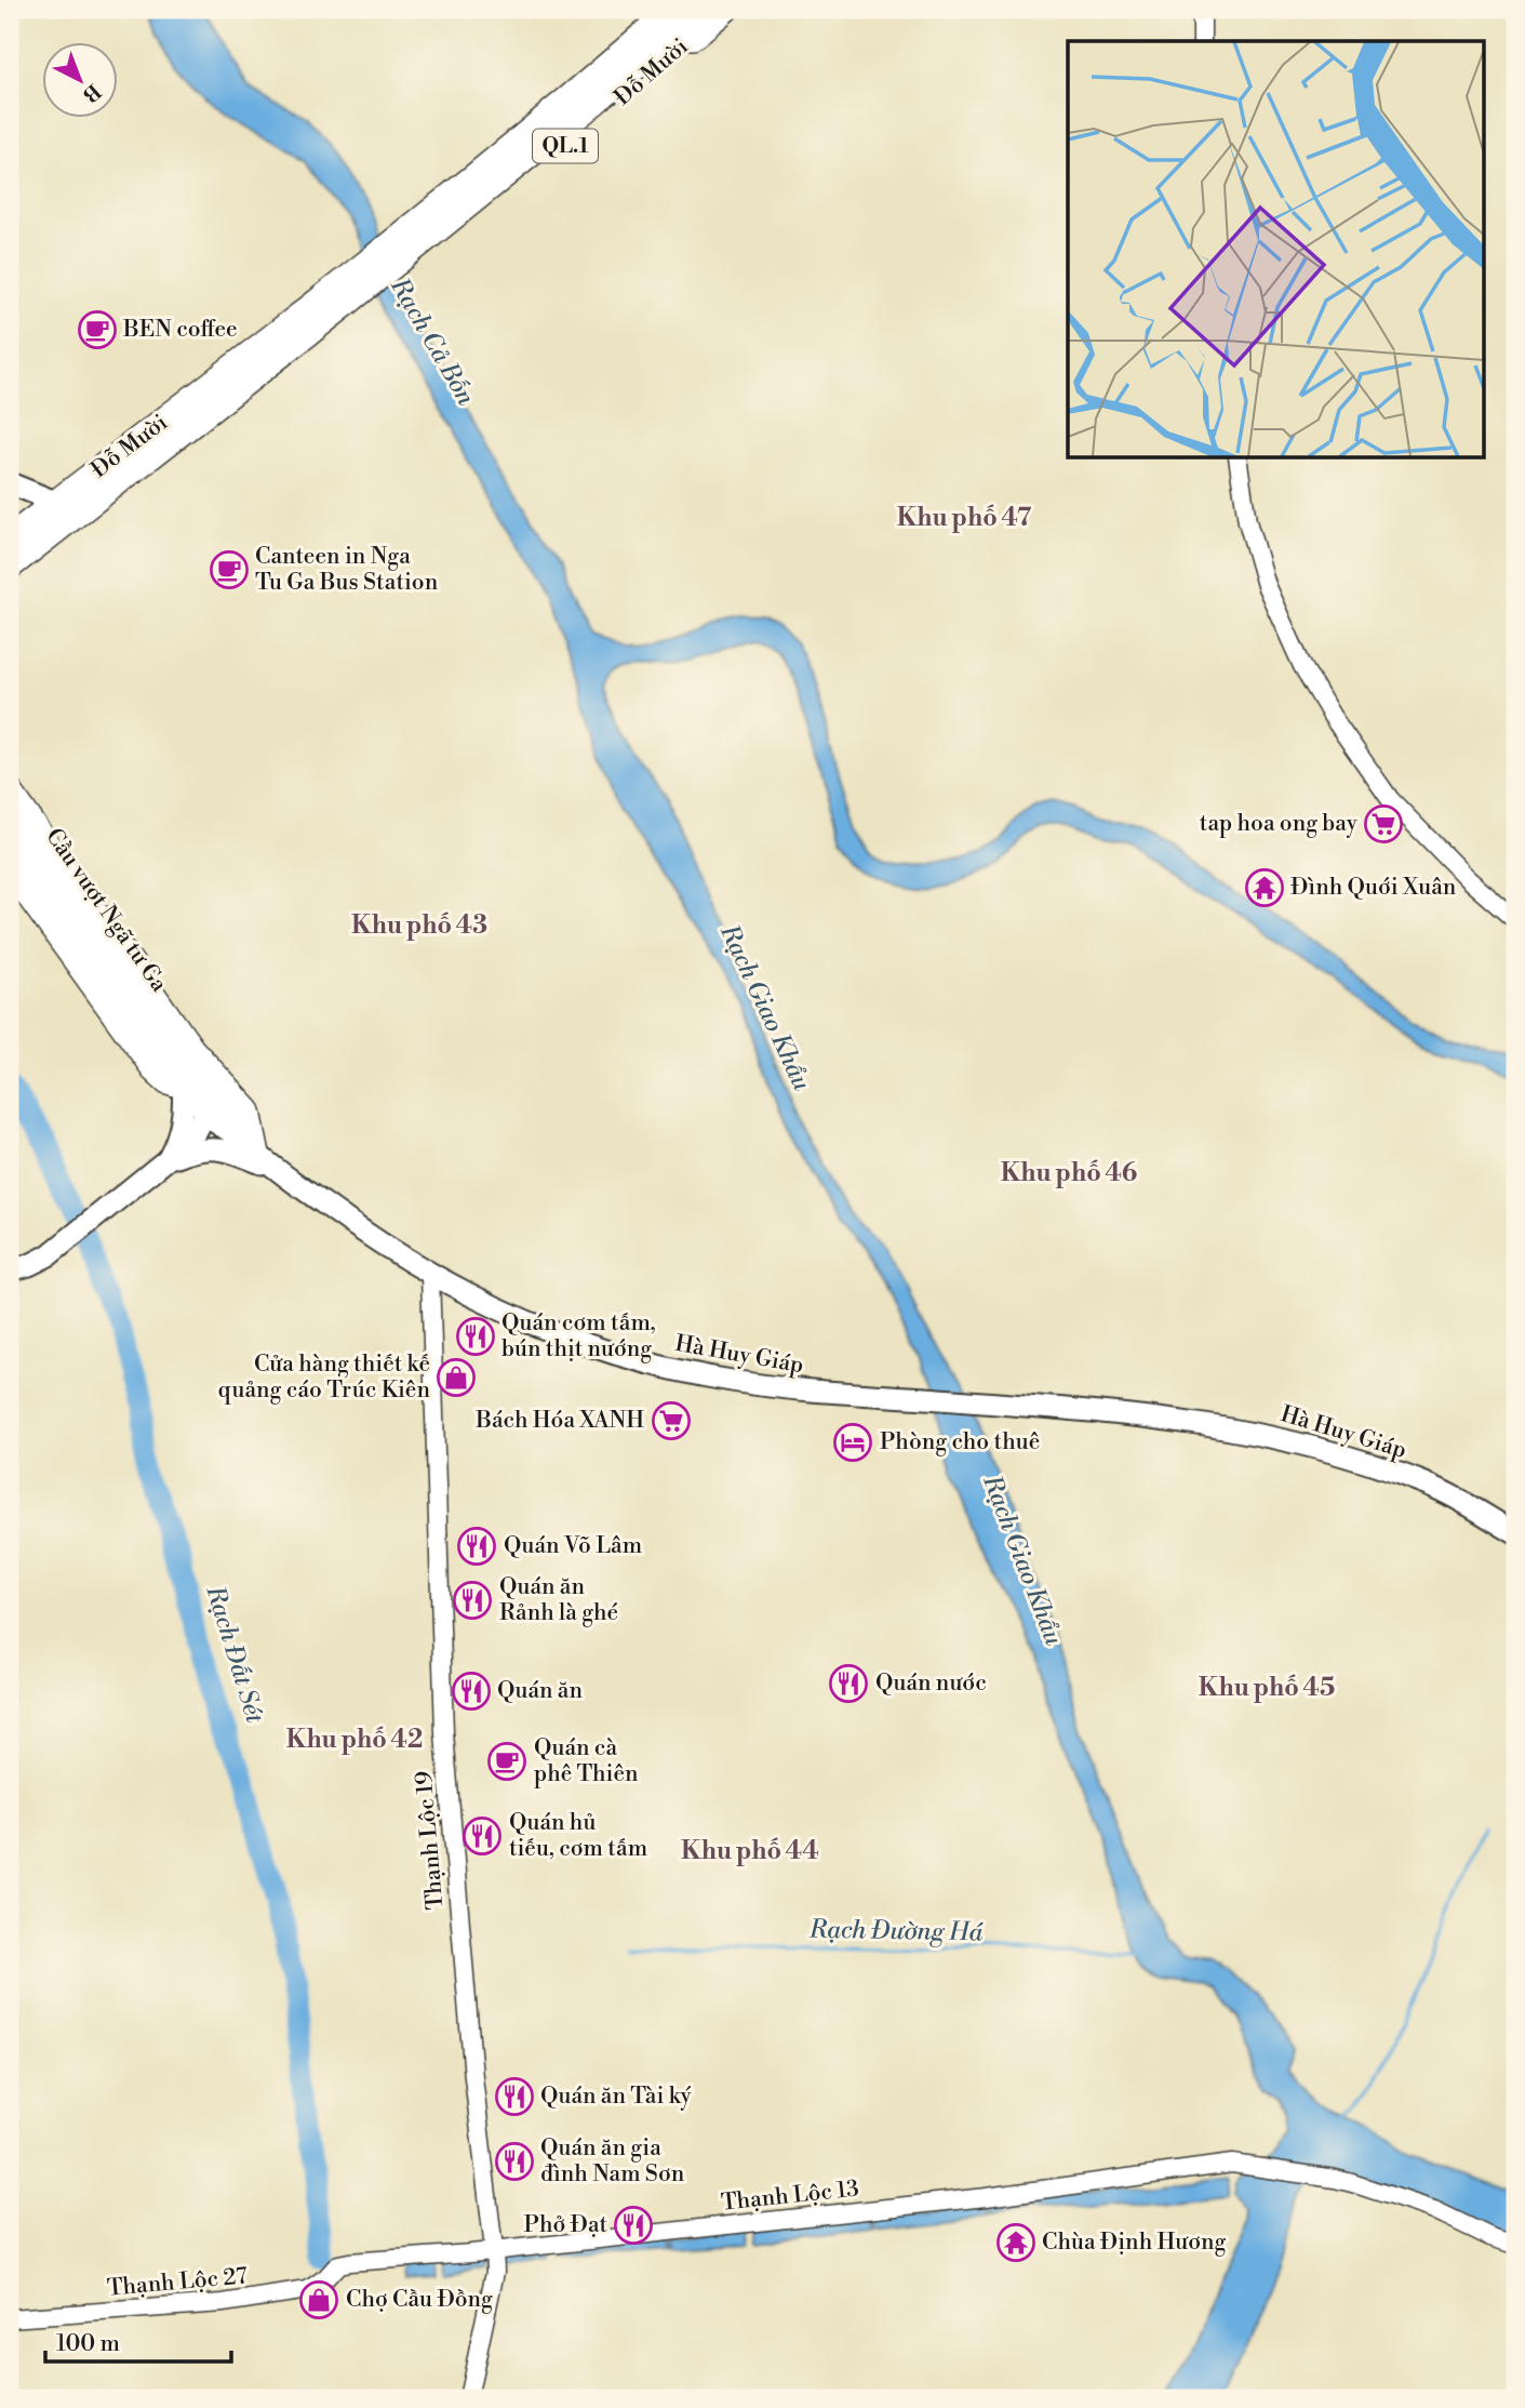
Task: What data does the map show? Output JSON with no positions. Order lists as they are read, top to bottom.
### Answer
{
  "streets": {
    "highway": ["Đỗ Mười", "QL.1"],
    "main road": ["Cầu vượt Ngã tư Ga", "Hà Huy Giáp"],
    "street": ["Thạnh Lộc 19", "Thạnh Lộc 13", "Thạnh Lộc 27"]
  },
  "crossings": [
    ["Đỗ Mười", "QL.1"],
    ["Cầu vượt Ngã tư Ga", "Hà Huy Giáp"],
    ["Hà Huy Giáp", "Thạnh Lộc 19"],
    ["Thạnh Lộc 19", "Thạnh Lộc 13"],
    ["Thạnh Lộc 13", "Thạnh Lộc 27"]
  ],
  "districts": [
    "Khu phố 47",
    "Khu phố 43",
    "Khu phố 46",
    "Khu phố 45",
    "Khu phố 42",
    "Khu phố 44"
  ],
  "water": [
    "Rạch Cả Bốn",
    "Rạch Giao Khẩu",
    "Rạch Đất Sét",
    "Rạch Đường Há"
  ],
  "places": {
    "cafe": ["BEN coffee", "Canteen in Nga Tu Ga Bus Station", "Quán cà phê Thiên"],
    "supermarket": ["tap hoa ong bay", "Bách Hóa XANH"],
    "temple": ["Đình Quới Xuân", "Chùa Định Hương"],
    "restaurant": [
      "Quán cơm tấm, bún thịt nướng",
      "Quán Võ Lâm",
      "Quán ăn Rảnh là ghé",
      "Quán nước",
      "Quán ăn",
      "Quán hủ tiếu, cơm tấm",
      "Quán ăn Tài ký",
      "Quán ăn gia đình Nam Sơn",
      "Phở Đạt"
    ],
    "shop": ["Cửa hàng thiết kế quảng cáo Trúc Kiên", "Chợ Cầu Đồng"],
    "hotel": ["Phòng cho thuê"]
  },
  "scale_bar": "100 m",
  "north": "bottom right"
}
